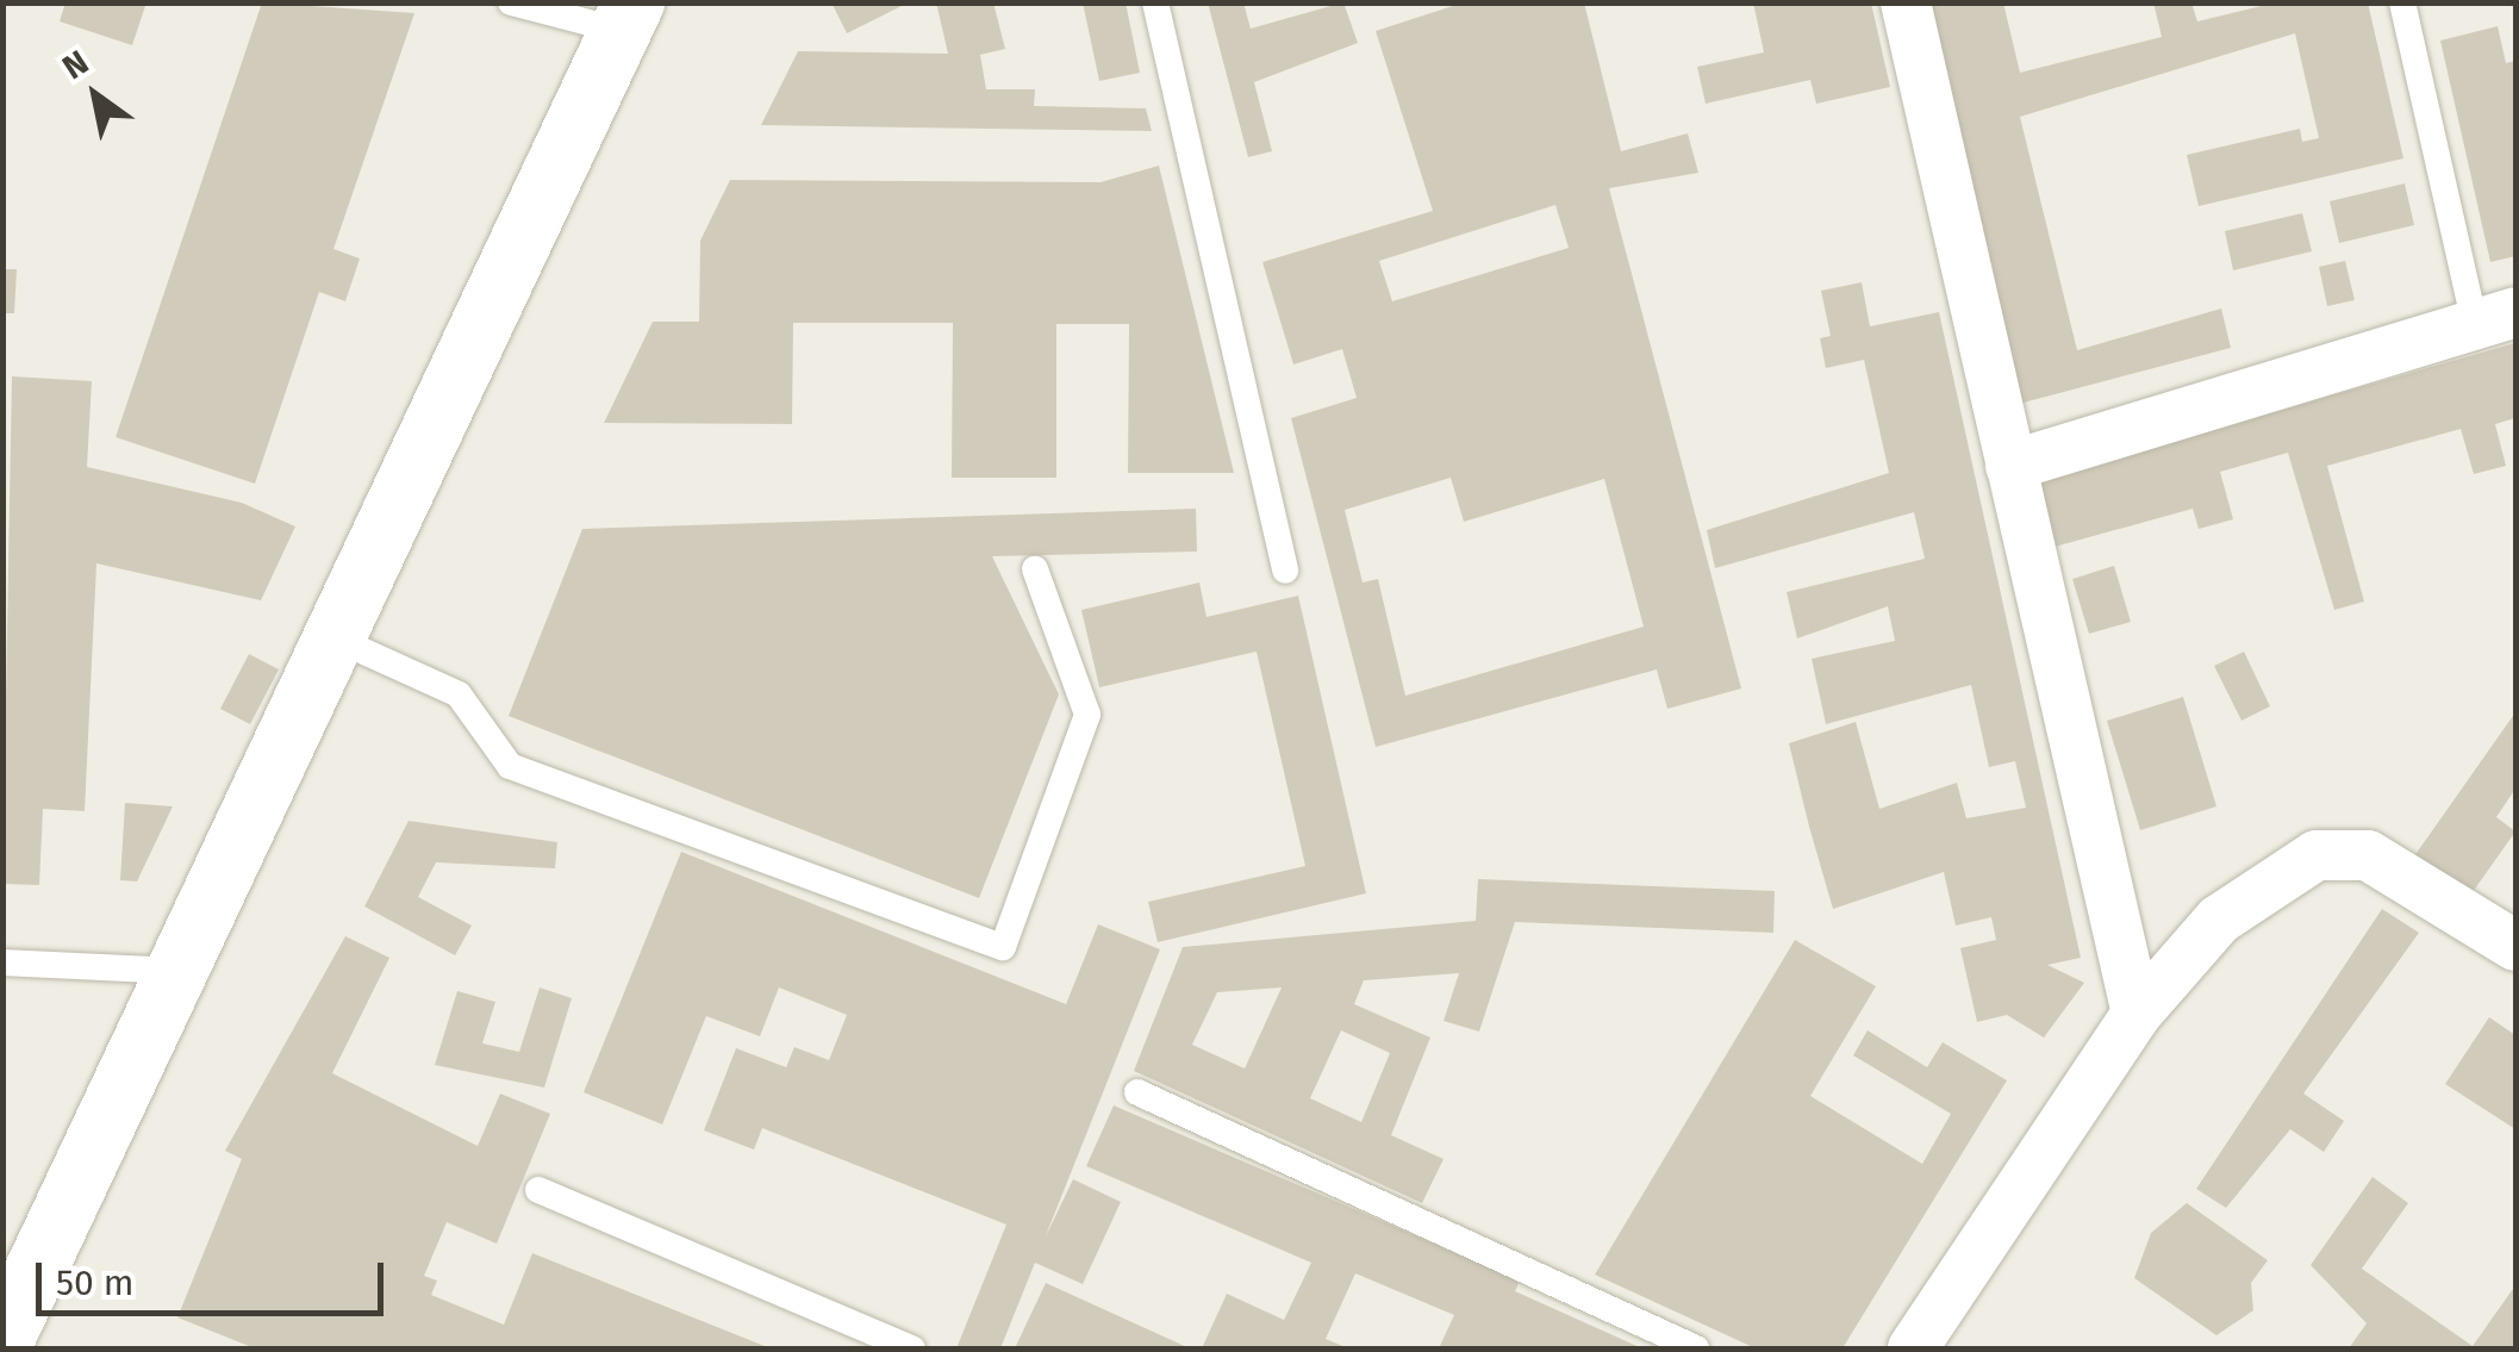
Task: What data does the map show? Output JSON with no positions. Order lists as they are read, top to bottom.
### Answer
{
  "scale_bar": "50 m",
  "north": "top left"
}
